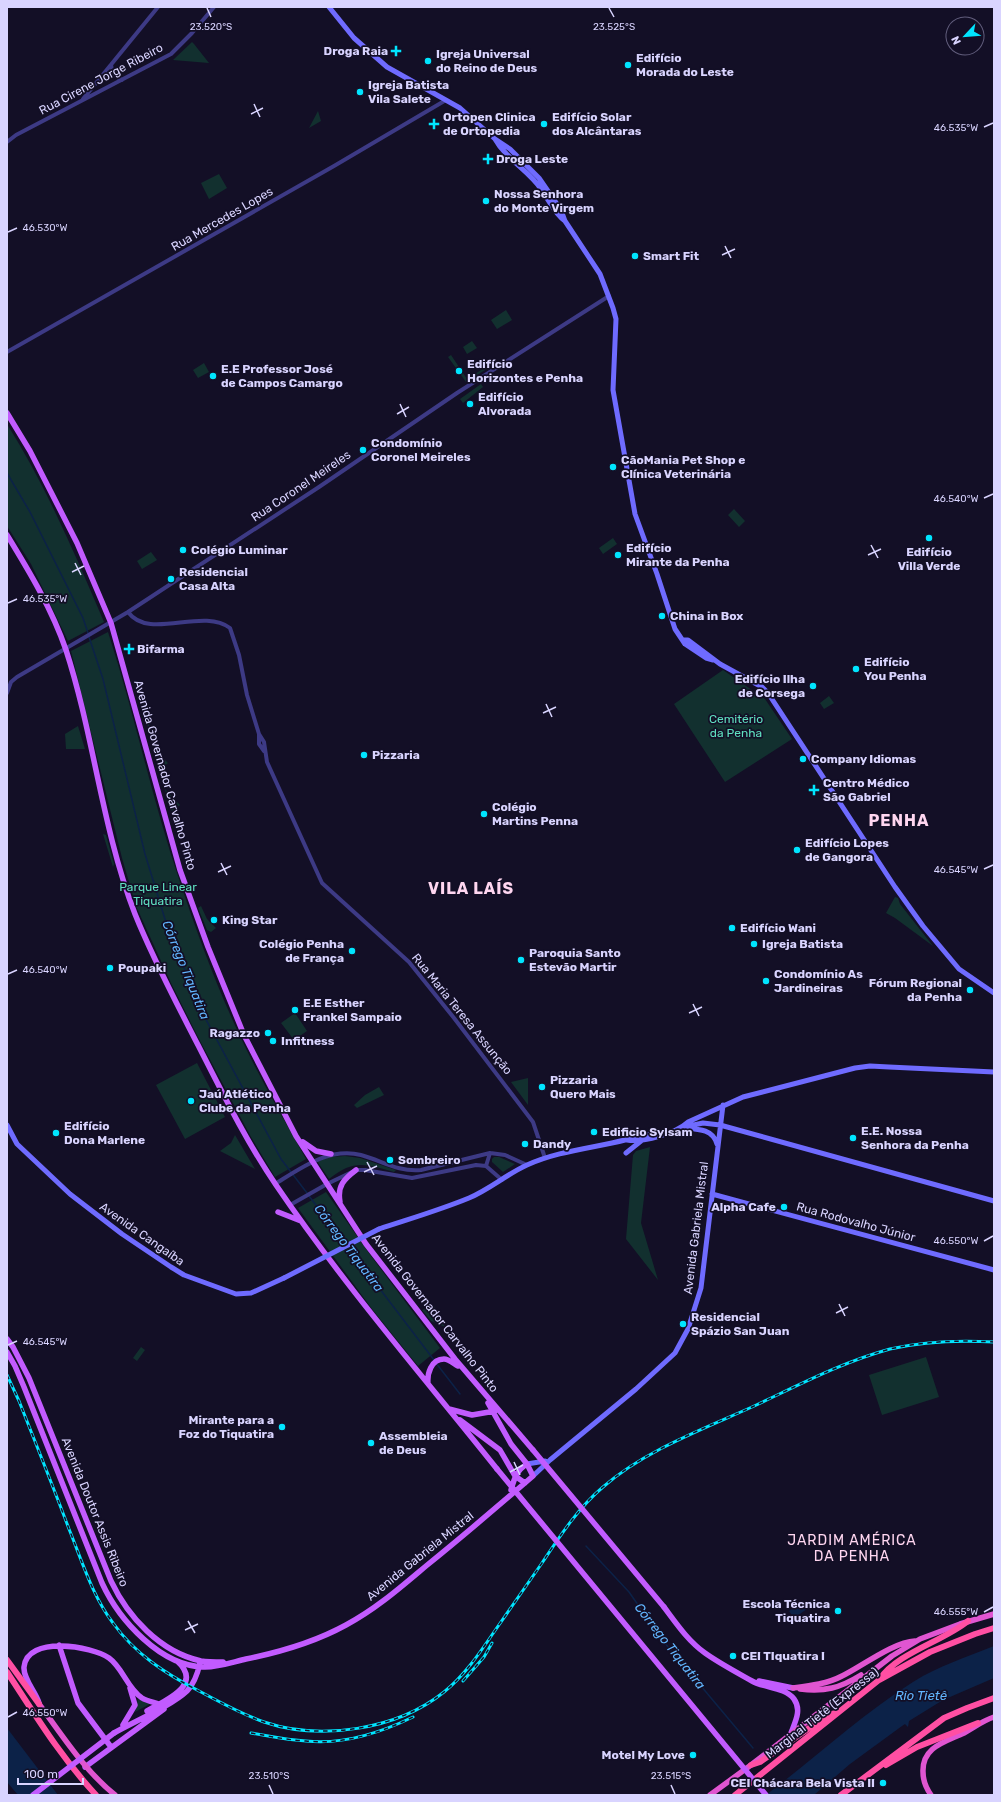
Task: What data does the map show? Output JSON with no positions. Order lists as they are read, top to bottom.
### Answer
{
  "streets": {
    "highway": ["Marginal Tietê (Expressa)"],
    "main road": [
      "Avenida Governador Carvalho Pinto",
      "Rua Rodovalho Júnior",
      "Avenida Gabriela Mistral",
      "Avenida Cangaíba",
      "Avenida Doutor Assis Ribeiro"
    ],
    "street": [
      "Rua Cirene Jorge Ribeiro",
      "Rua Mercedes Lopes",
      "Rua Coronel Meireles",
      "Rua Maria Teresa Assunção"
    ]
  },
  "crossings": [
    ["Rua Coronel Meireles", "Avenida Governador Carvalho Pinto"],
    ["Rua Coronel Meireles", "Rua Maria Teresa Assunção"],
    ["Rua Maria Teresa Assunção", "Avenida Cangaíba"],
    ["Rua Rodovalho Júnior", "Avenida Gabriela Mistral"],
    ["Avenida Gabriela Mistral", "Avenida Cangaíba"],
    ["Avenida Gabriela Mistral", "Avenida Doutor Assis Ribeiro"]
  ],
  "districts": ["PENHA", "VILA LAÍS", "JARDIM AMÉRICA DA PENHA"],
  "water": ["Córrego Tiquatira", "Rio Tietê"],
  "parks": ["Cemitério da Penha", "Parque Linear Tiquatira"],
  "places": {
    "health": [
      "Droga Raia",
      "Ortopen Clinica de Ortopedia",
      "Droga Leste",
      "Bifarma",
      "Centro Médico São Gabriel"
    ],
    "other": [
      "Igreja Universal do Reino de Deus",
      "Edifício Morada do Leste",
      "Igreja Batista Vila Salete",
      "Edifício Solar dos Alcântaras",
      "Nossa Senhora do Monte Virgem",
      "Smart Fit",
      "Edifício Horizontes e Penha",
      "E.E Professor José de Campos Camargo",
      "Edifício Alvorada",
      "Condomínio Coronel Meireles",
      "CãoMania Pet Shop e Clínica Veterinária",
      "Edifício Villa Verde",
      "Colégio Luminar",
      "Edifício Mirante da Penha",
      "Residencial Casa Alta",
      "China in Box",
      "Edifício You Penha",
      "Edifício Ilha de Corsega",
      "Pizzaria",
      "Company Idiomas",
      "Colégio Martins Penna",
      "Edifício Lopes de Gangora",
      "King Star",
      "Edifício Wani",
      "Igreja Batista",
      "Colégio Penha de França",
      "Paroquia Santo Estevão Martir",
      "Poupaki",
      "Condomínio As Jardineiras",
      "Fórum Regional da Penha",
      "E.E Esther Frankel Sampaio",
      "Ragazzo",
      "Infitness",
      "Pizzaria Quero Mais",
      "Jaú Atlético Clube da Penha",
      "Edificio Sylsam",
      "Edifício Dona Marlene",
      "E.E. Nossa Senhora da Penha",
      "Dandy",
      "Sombreiro",
      "Alpha Cafe",
      "Residencial Spázio San Juan",
      "Mirante para a Foz do Tiquatira",
      "Assembleia de Deus",
      "Escola Técnica Tiquatira",
      "CEI TIquatira I",
      "Motel My Love",
      "CEI Chácara Bela Vista II"
    ]
  },
  "scale_bar": "100 m",
  "north": "bottom left",
  "coordinates": [
    "23.520°S",
    "23.525°S",
    "46.535°W",
    "46.530°W",
    "46.540°W",
    "46.545°W",
    "46.550°W",
    "46.555°W",
    "23.510°S",
    "23.515°S"
  ]
}
